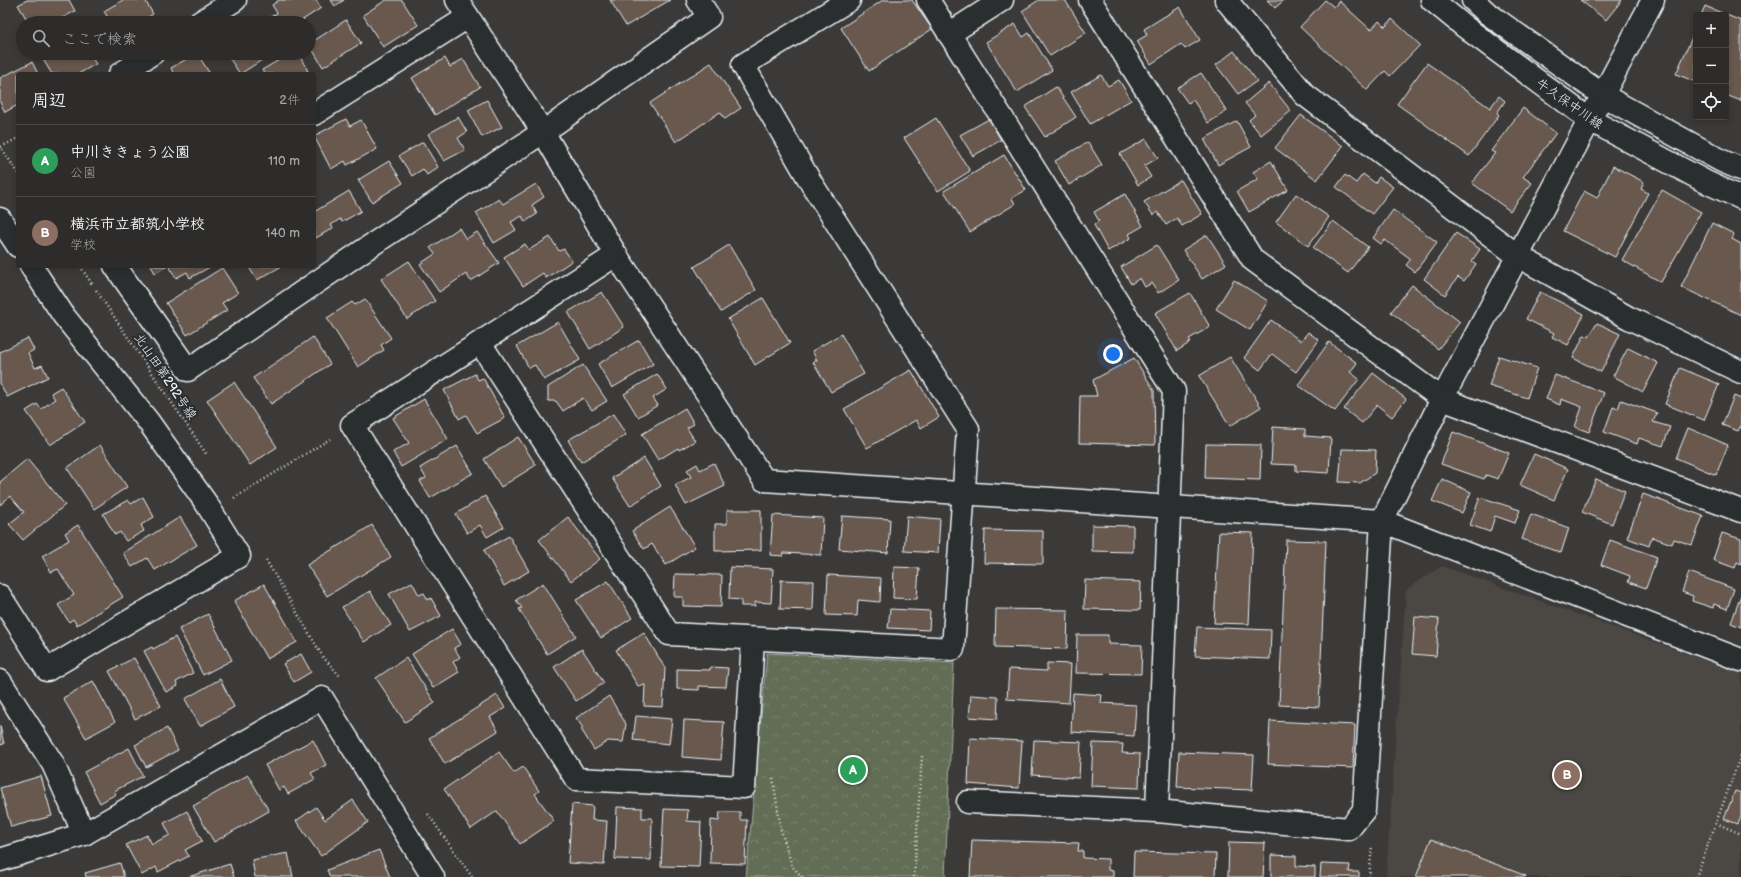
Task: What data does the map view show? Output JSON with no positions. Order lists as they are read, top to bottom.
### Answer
{
  "streets": {
    "street": ["牛久保中川線"],
    "path": ["北山田第292号線"]
  },
  "page": {
    "map_buttons": ["+", "−"],
    "search": "ここで検索",
    "heading": ["周辺", "2件"],
    "list": [
      {
        "mark": "A",
        "name": "中川ききょう公園",
        "note": "公園",
        "value": "110 m"
      },
      {
        "mark": "B",
        "name": "横浜市立都筑小学校",
        "note": "学校",
        "value": "140 m"
      }
    ],
    "pins": ["A", "B"]
  }
}
